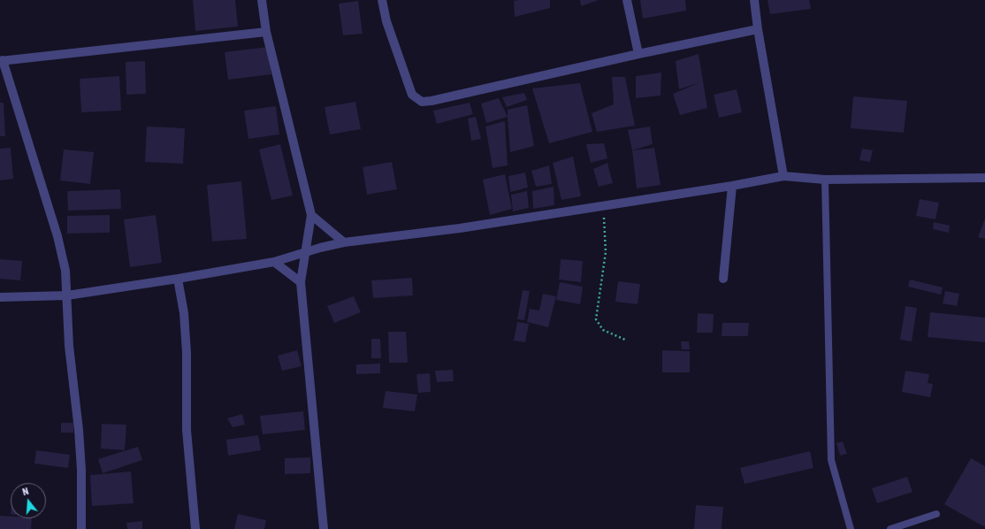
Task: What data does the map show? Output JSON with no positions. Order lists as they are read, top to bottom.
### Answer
{
  "north": "top"
}
